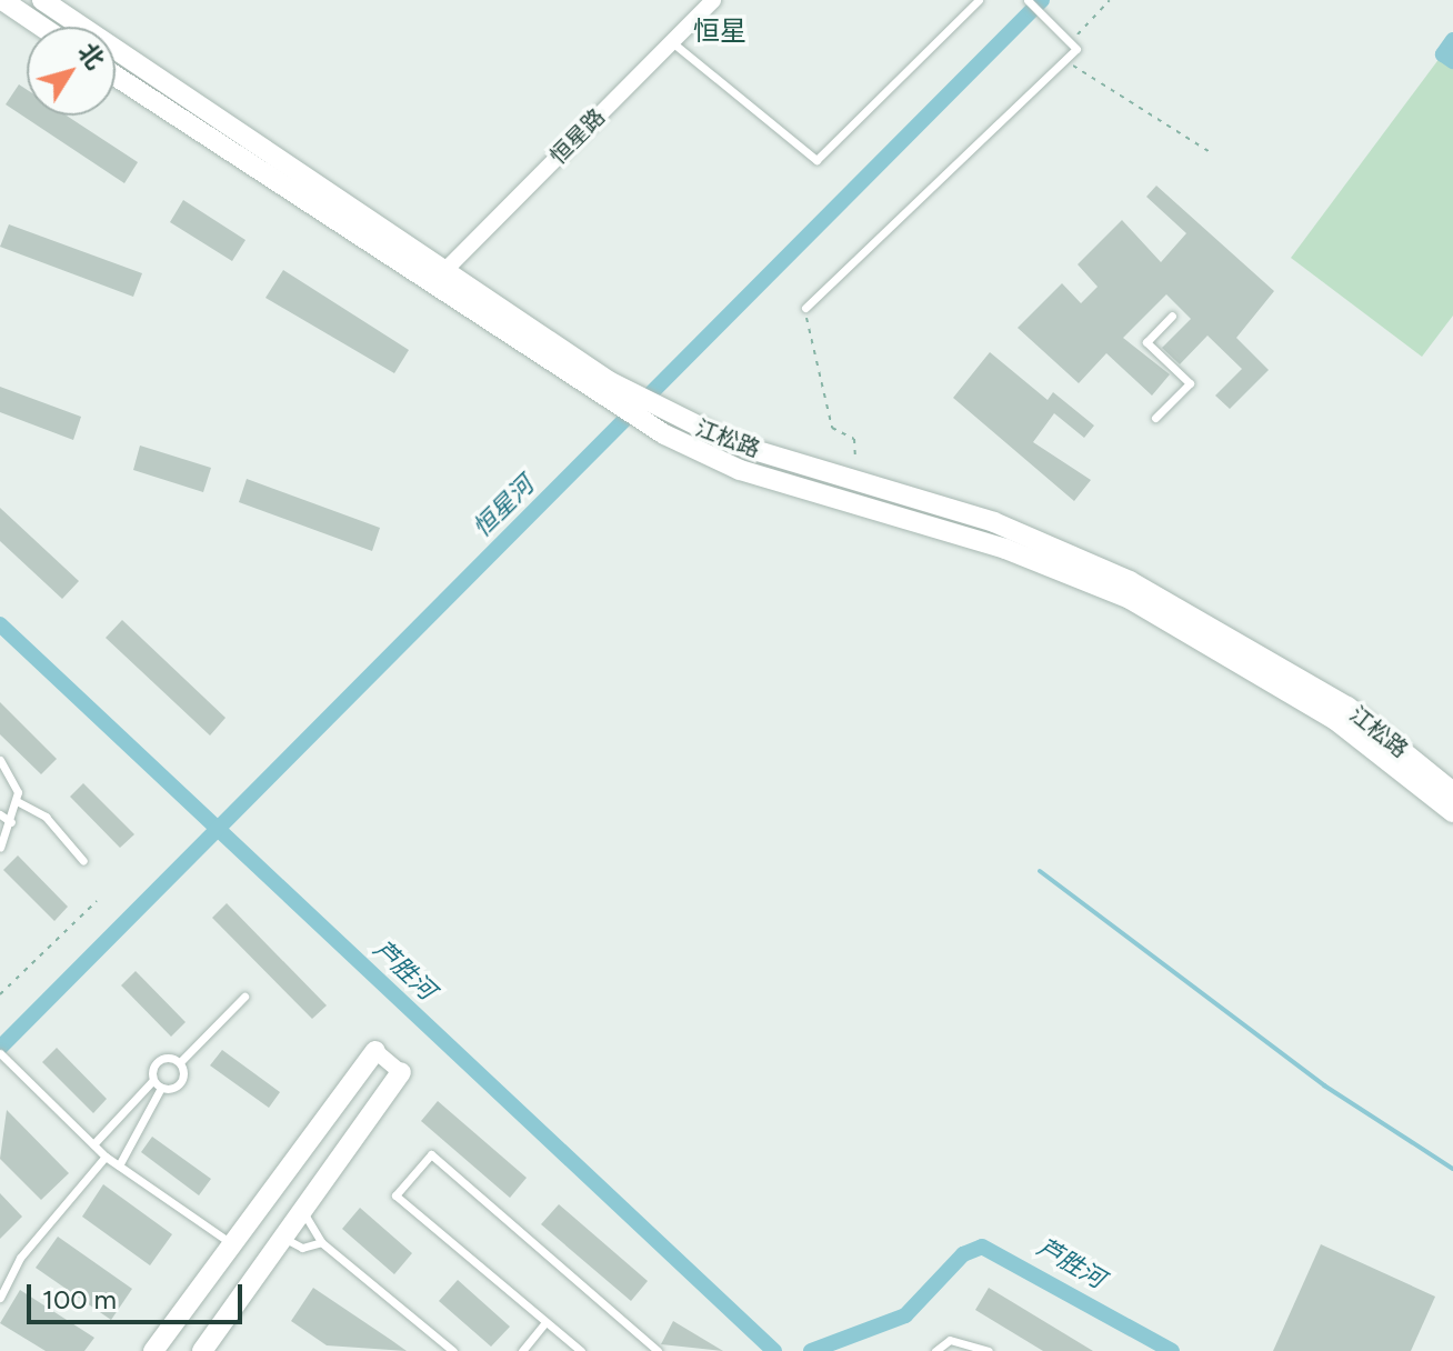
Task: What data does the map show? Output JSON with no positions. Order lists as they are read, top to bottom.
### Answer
{
  "streets": {
    "street": ["恒星路", "江松路"]
  },
  "crossings": [
    ["恒星路", "江松路"]
  ],
  "districts": ["恒星"],
  "water": ["恒星河", "芦胜河"],
  "scale_bar": "100 m",
  "north": "top right"
}
